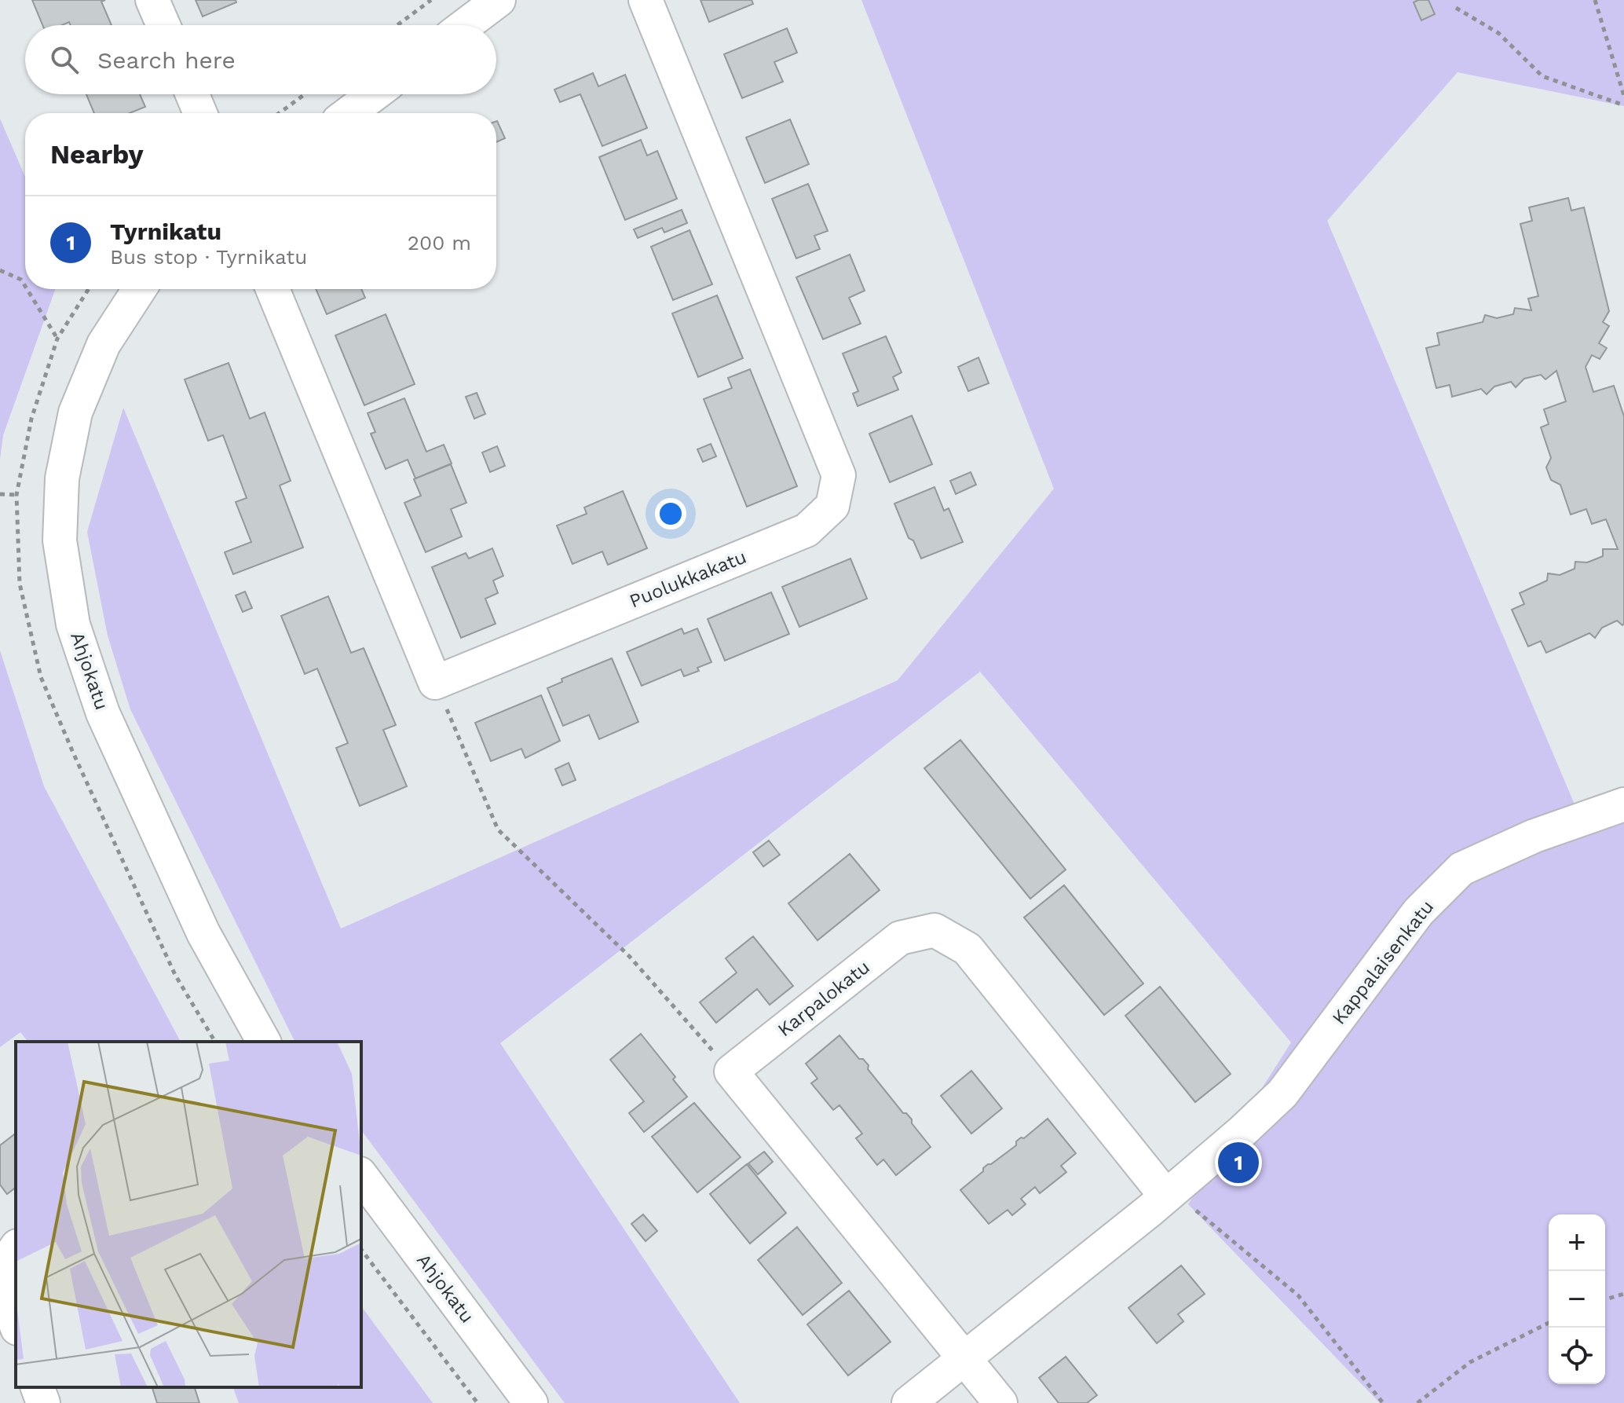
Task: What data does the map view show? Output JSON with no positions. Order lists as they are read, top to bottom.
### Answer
{
  "streets": {
    "street": [
      "Puolukkakatu",
      "Ahjokatu",
      "Kappalaisenkatu",
      "Karpalokatu"
    ]
  },
  "crossings": [
    ["Kappalaisenkatu", "Karpalokatu"]
  ],
  "page": {
    "search": "Search here",
    "heading": "Nearby",
    "list": [
      {
        "mark": "1",
        "name": "Tyrnikatu",
        "note": "Bus stop · Tyrnikatu",
        "value": "200 m"
      }
    ],
    "pins": "1",
    "map_buttons": ["+", "−"]
  }
}
